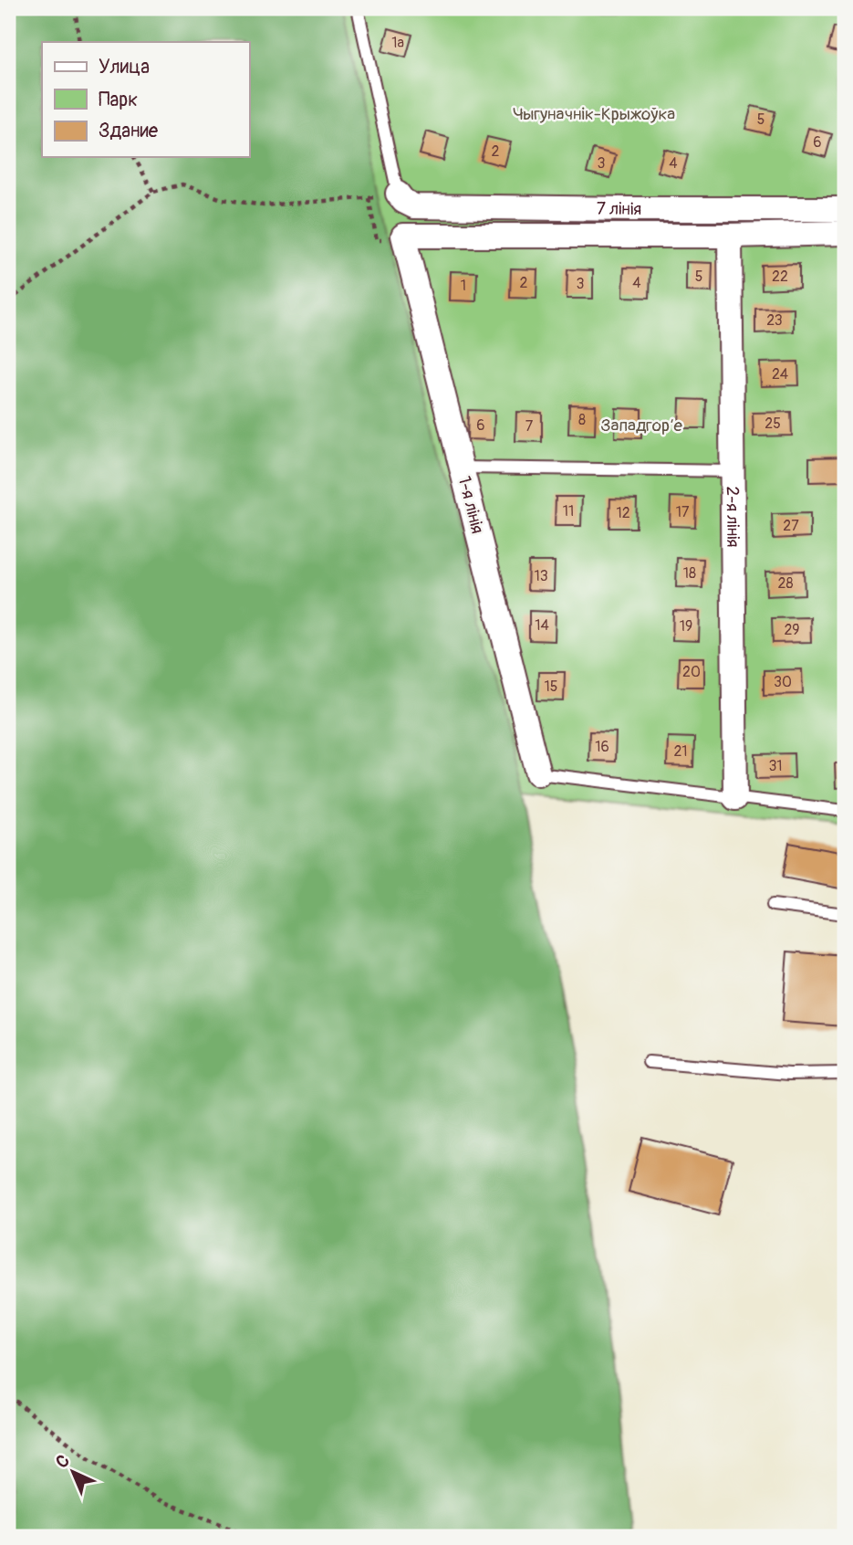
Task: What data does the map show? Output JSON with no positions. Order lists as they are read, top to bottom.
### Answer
{
  "streets": {
    "street": ["7 лінія", "1-я лінія", "2-я лінія"]
  },
  "crossings": [
    ["7 лінія", "1-я лінія"]
  ],
  "parks": ["Чыгуначнік-Крыжоўка", "Западгорʼе"],
  "house_numbers": [
    "1а",
    "5",
    "6",
    "2",
    "3",
    "4",
    "5",
    "22",
    "2",
    "4",
    "3",
    "1",
    "23",
    "24",
    "8",
    "25",
    "6",
    "7",
    "11",
    "17",
    "12",
    "27",
    "18",
    "13",
    "28",
    "14",
    "19",
    "29",
    "20",
    "30",
    "15",
    "16",
    "21",
    "31"
  ],
  "legend": ["Улица", "Парк", "Здание"],
  "north": "top left"
}
